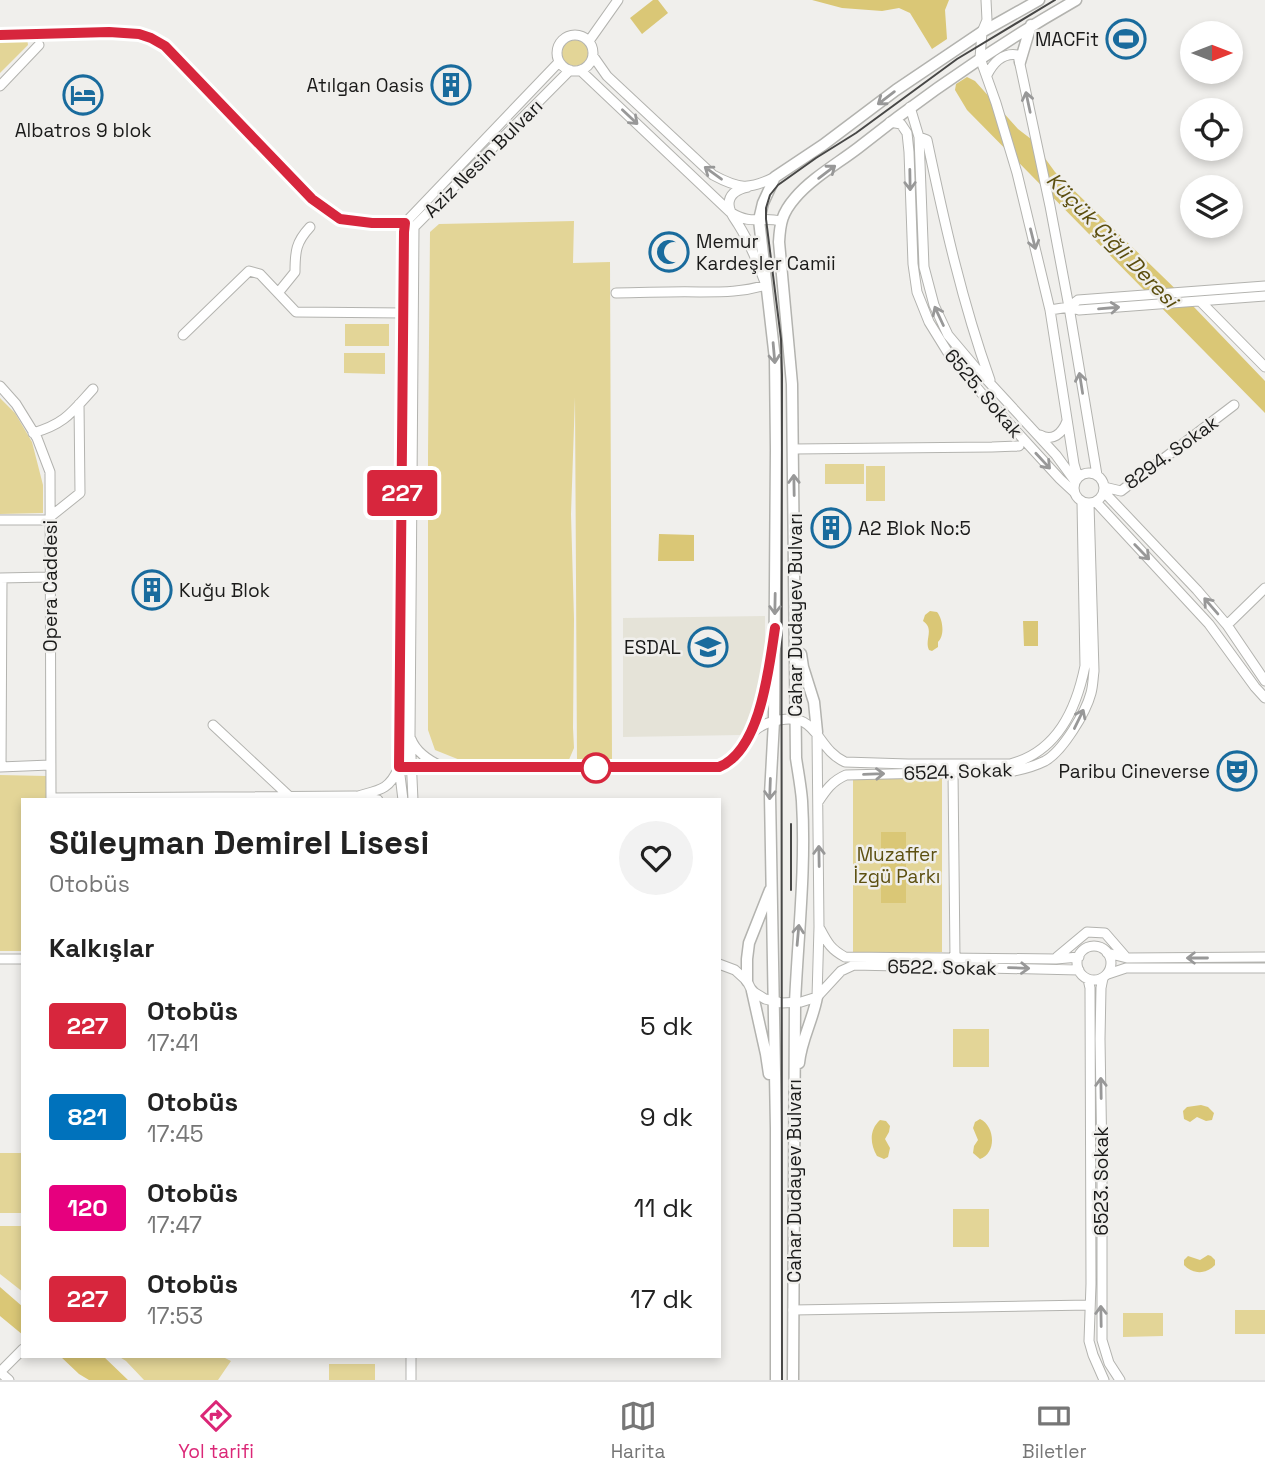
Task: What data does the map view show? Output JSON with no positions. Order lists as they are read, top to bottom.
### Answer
{
  "streets": {
    "main road": ["Cahar Dudayev Bulvarı"],
    "street": [
      "Aziz Nesin Bulvarı",
      "6525. Sokak",
      "8294. Sokak",
      "Opera Caddesi",
      "6524. Sokak",
      "6522. Sokak",
      "6523. Sokak"
    ]
  },
  "crossings": [
    ["6525. Sokak", "8294. Sokak"],
    ["6525. Sokak", "6524. Sokak"],
    ["8294. Sokak", "6524. Sokak"],
    ["6522. Sokak", "6523. Sokak"]
  ],
  "water": ["Küçük Çiğli Deresi"],
  "parks": ["Muzaffer İzgü Parkı"],
  "places": {
    "sports": ["MACFit"],
    "building": ["Atılgan Oasis", "A2 Blok No:5", "Kuğu Blok"],
    "hotel": ["Albatros 9 blok"],
    "mosque": ["Memur Kardeşler Camii"],
    "school or university": ["ESDAL"],
    "theatre": ["Paribu Cineverse"]
  },
  "lines": ["bus line 227"],
  "north": "right",
  "page": {
    "on_map": "227",
    "heading": [
      ["Süleyman Demirel Lisesi", "Otobüs"],
      "Kalkışlar"
    ],
    "list": [
      {
        "mark": "227",
        "name": "Otobüs",
        "note": "17:41",
        "value": "5 dk"
      },
      {
        "mark": "821",
        "name": "Otobüs",
        "note": "17:45",
        "value": "9 dk"
      },
      {
        "mark": "120",
        "name": "Otobüs",
        "note": "17:47",
        "value": "11 dk"
      },
      {
        "mark": "227",
        "name": "Otobüs",
        "note": "17:53",
        "value": "17 dk"
      }
    ],
    "tabs": ["Yol tarifi", "Harita", "Biletler"]
  }
}
